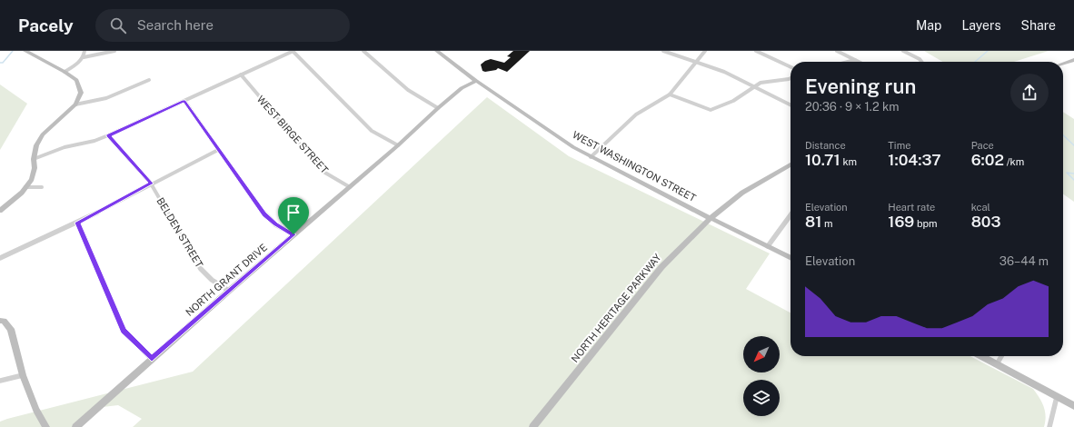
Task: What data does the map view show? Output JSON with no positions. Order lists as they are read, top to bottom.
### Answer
{
  "streets": {
    "street": [
      "WEST BIRGE STREET",
      "WEST WASHINGTON STREET",
      "BELDEN STREET",
      "NORTH GRANT DRIVE",
      "NORTH HERITAGE PARKWAY"
    ]
  },
  "crossings": [
    ["WEST BIRGE STREET", "NORTH GRANT DRIVE"],
    ["WEST WASHINGTON STREET", "NORTH GRANT DRIVE"],
    ["WEST WASHINGTON STREET", "NORTH HERITAGE PARKWAY"],
    ["BELDEN STREET", "NORTH GRANT DRIVE"]
  ],
  "north": "bottom left",
  "page": {
    "header": "Pacely",
    "search": "Search here",
    "nav": ["Map", "Layers", "Share"],
    "heading": ["Evening run", "20:36 · 9 × 1.2 km"],
    "stats": [
      ["Distance", "10.71 km"],
      ["Time", "1:04:37"],
      ["Pace", "6:02 /km"],
      ["Elevation", "81 m"],
      ["Heart rate", "169 bpm"],
      ["kcal", "803"]
    ],
    "chart": ["Elevation", "36–44 m"]
  }
}
